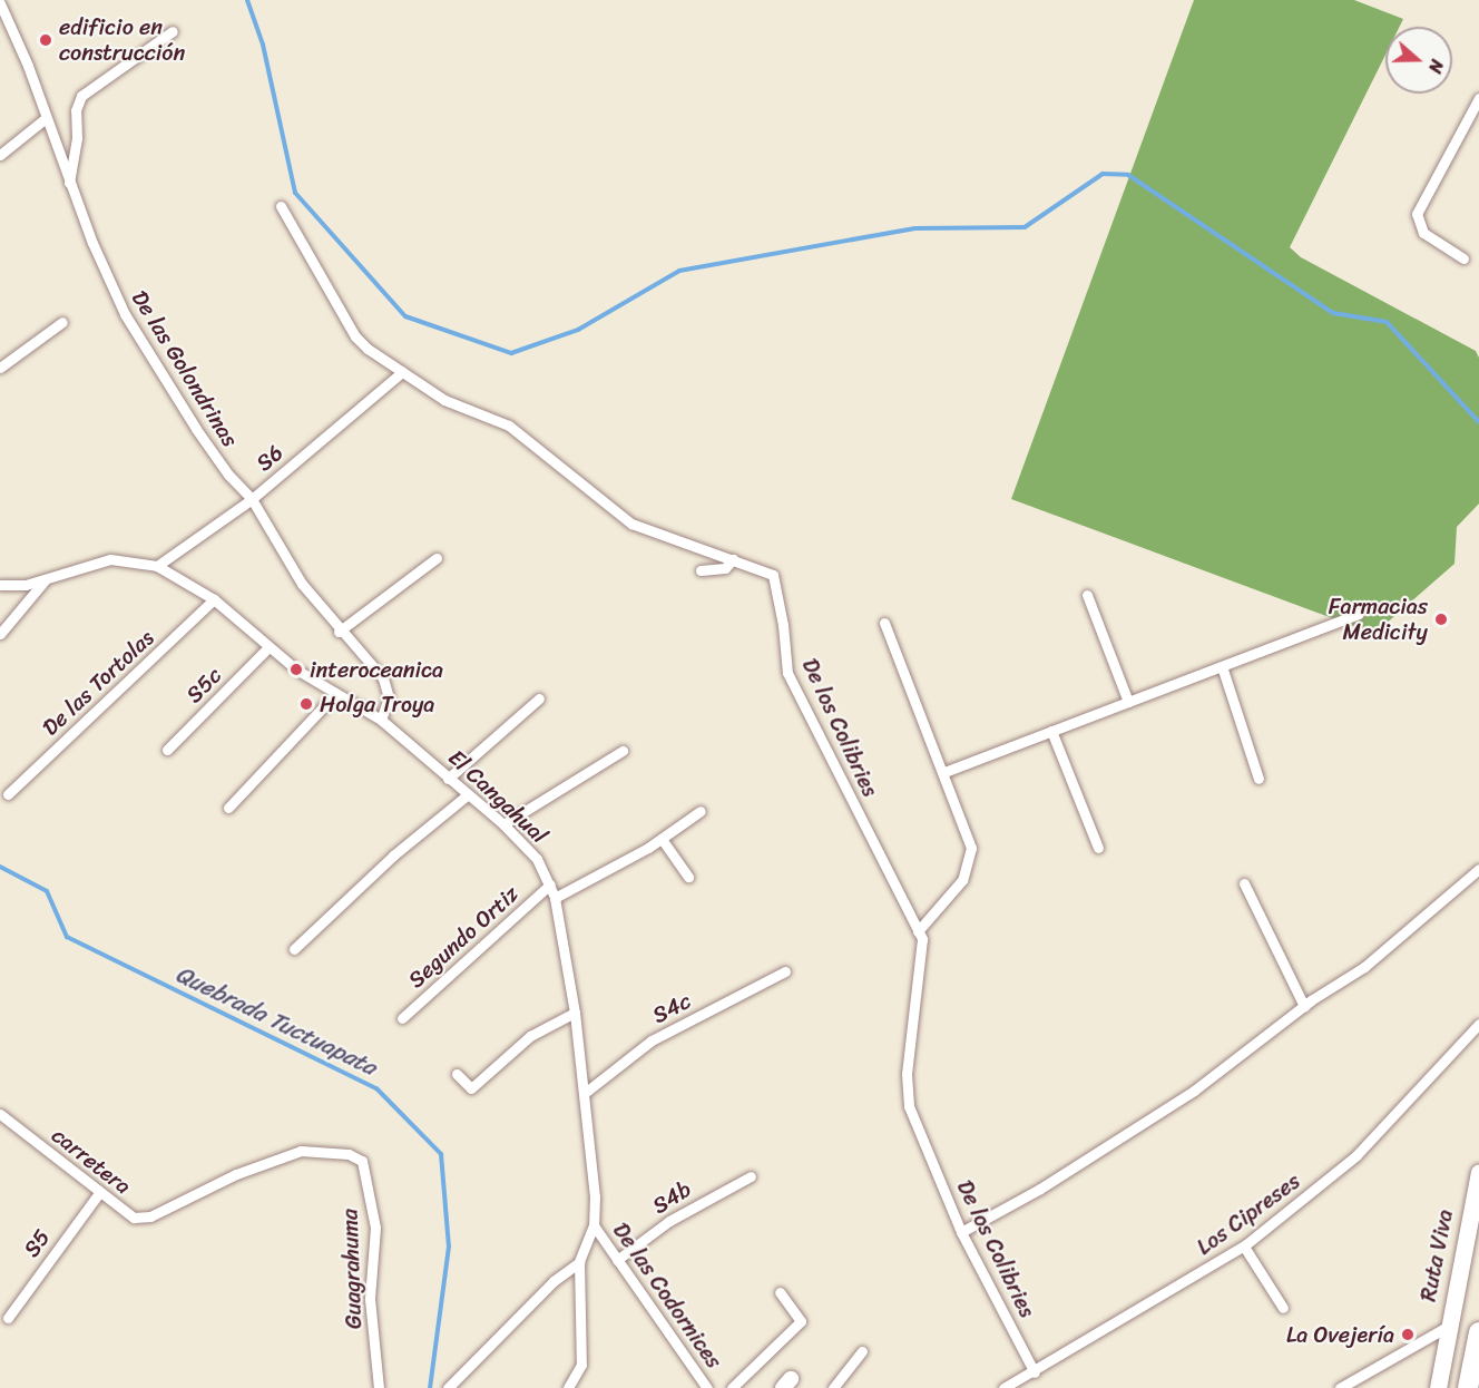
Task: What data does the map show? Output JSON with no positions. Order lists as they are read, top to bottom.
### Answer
{
  "streets": {
    "main road": ["Ruta Viva"],
    "street": [
      "De las Golondrinas",
      "S6",
      "De las Tortolas",
      "S5c",
      "De los Colibries",
      "El Cangahual",
      "Segundo Ortiz",
      "S4c",
      "carretera",
      "S4b",
      "Los Cipreses",
      "S5",
      "Guagrahuma",
      "De las Codornices"
    ]
  },
  "crossings": [
    ["De las Golondrinas", "S6"],
    ["De las Golondrinas", "El Cangahual"],
    ["S6", "De los Colibries"],
    ["S6", "El Cangahual"],
    ["De las Tortolas", "El Cangahual"],
    ["S5c", "El Cangahual"],
    ["De los Colibries", "Los Cipreses"],
    ["El Cangahual", "Segundo Ortiz"],
    ["El Cangahual", "S4c"],
    ["El Cangahual", "De las Codornices"],
    ["carretera", "S5"],
    ["carretera", "Guagrahuma"],
    ["S4b", "De las Codornices"]
  ],
  "water": ["Quebrada Tuctuapata"],
  "places": [
    "edificio en construcción",
    "Farmacias Medicity",
    "interoceanica",
    "Holga Troya",
    "La Ovejería"
  ],
  "north": "right"
}
